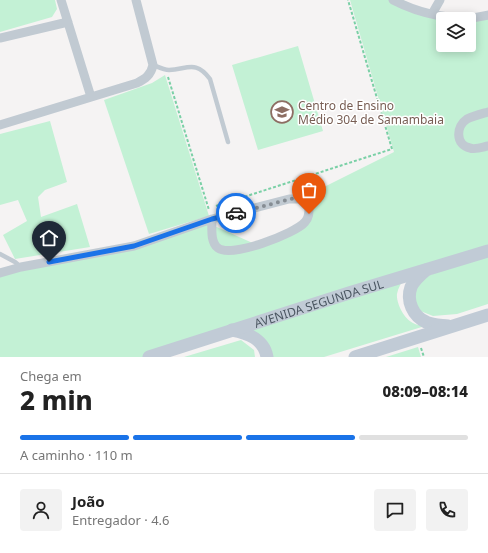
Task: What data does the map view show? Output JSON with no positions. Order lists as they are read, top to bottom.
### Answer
{
  "streets": {
    "main road": ["AVENIDA SEGUNDA SUL"]
  },
  "places": {
    "school or university": ["Centro de Ensino Médio 304 de Samambaia"]
  },
  "page": {
    "heading": ["2 min", "Chega em", "08:09–08:14"],
    "panel": ["João", "Entregador · 4.6"],
    "bar": "A caminho · 110 m"
  }
}
